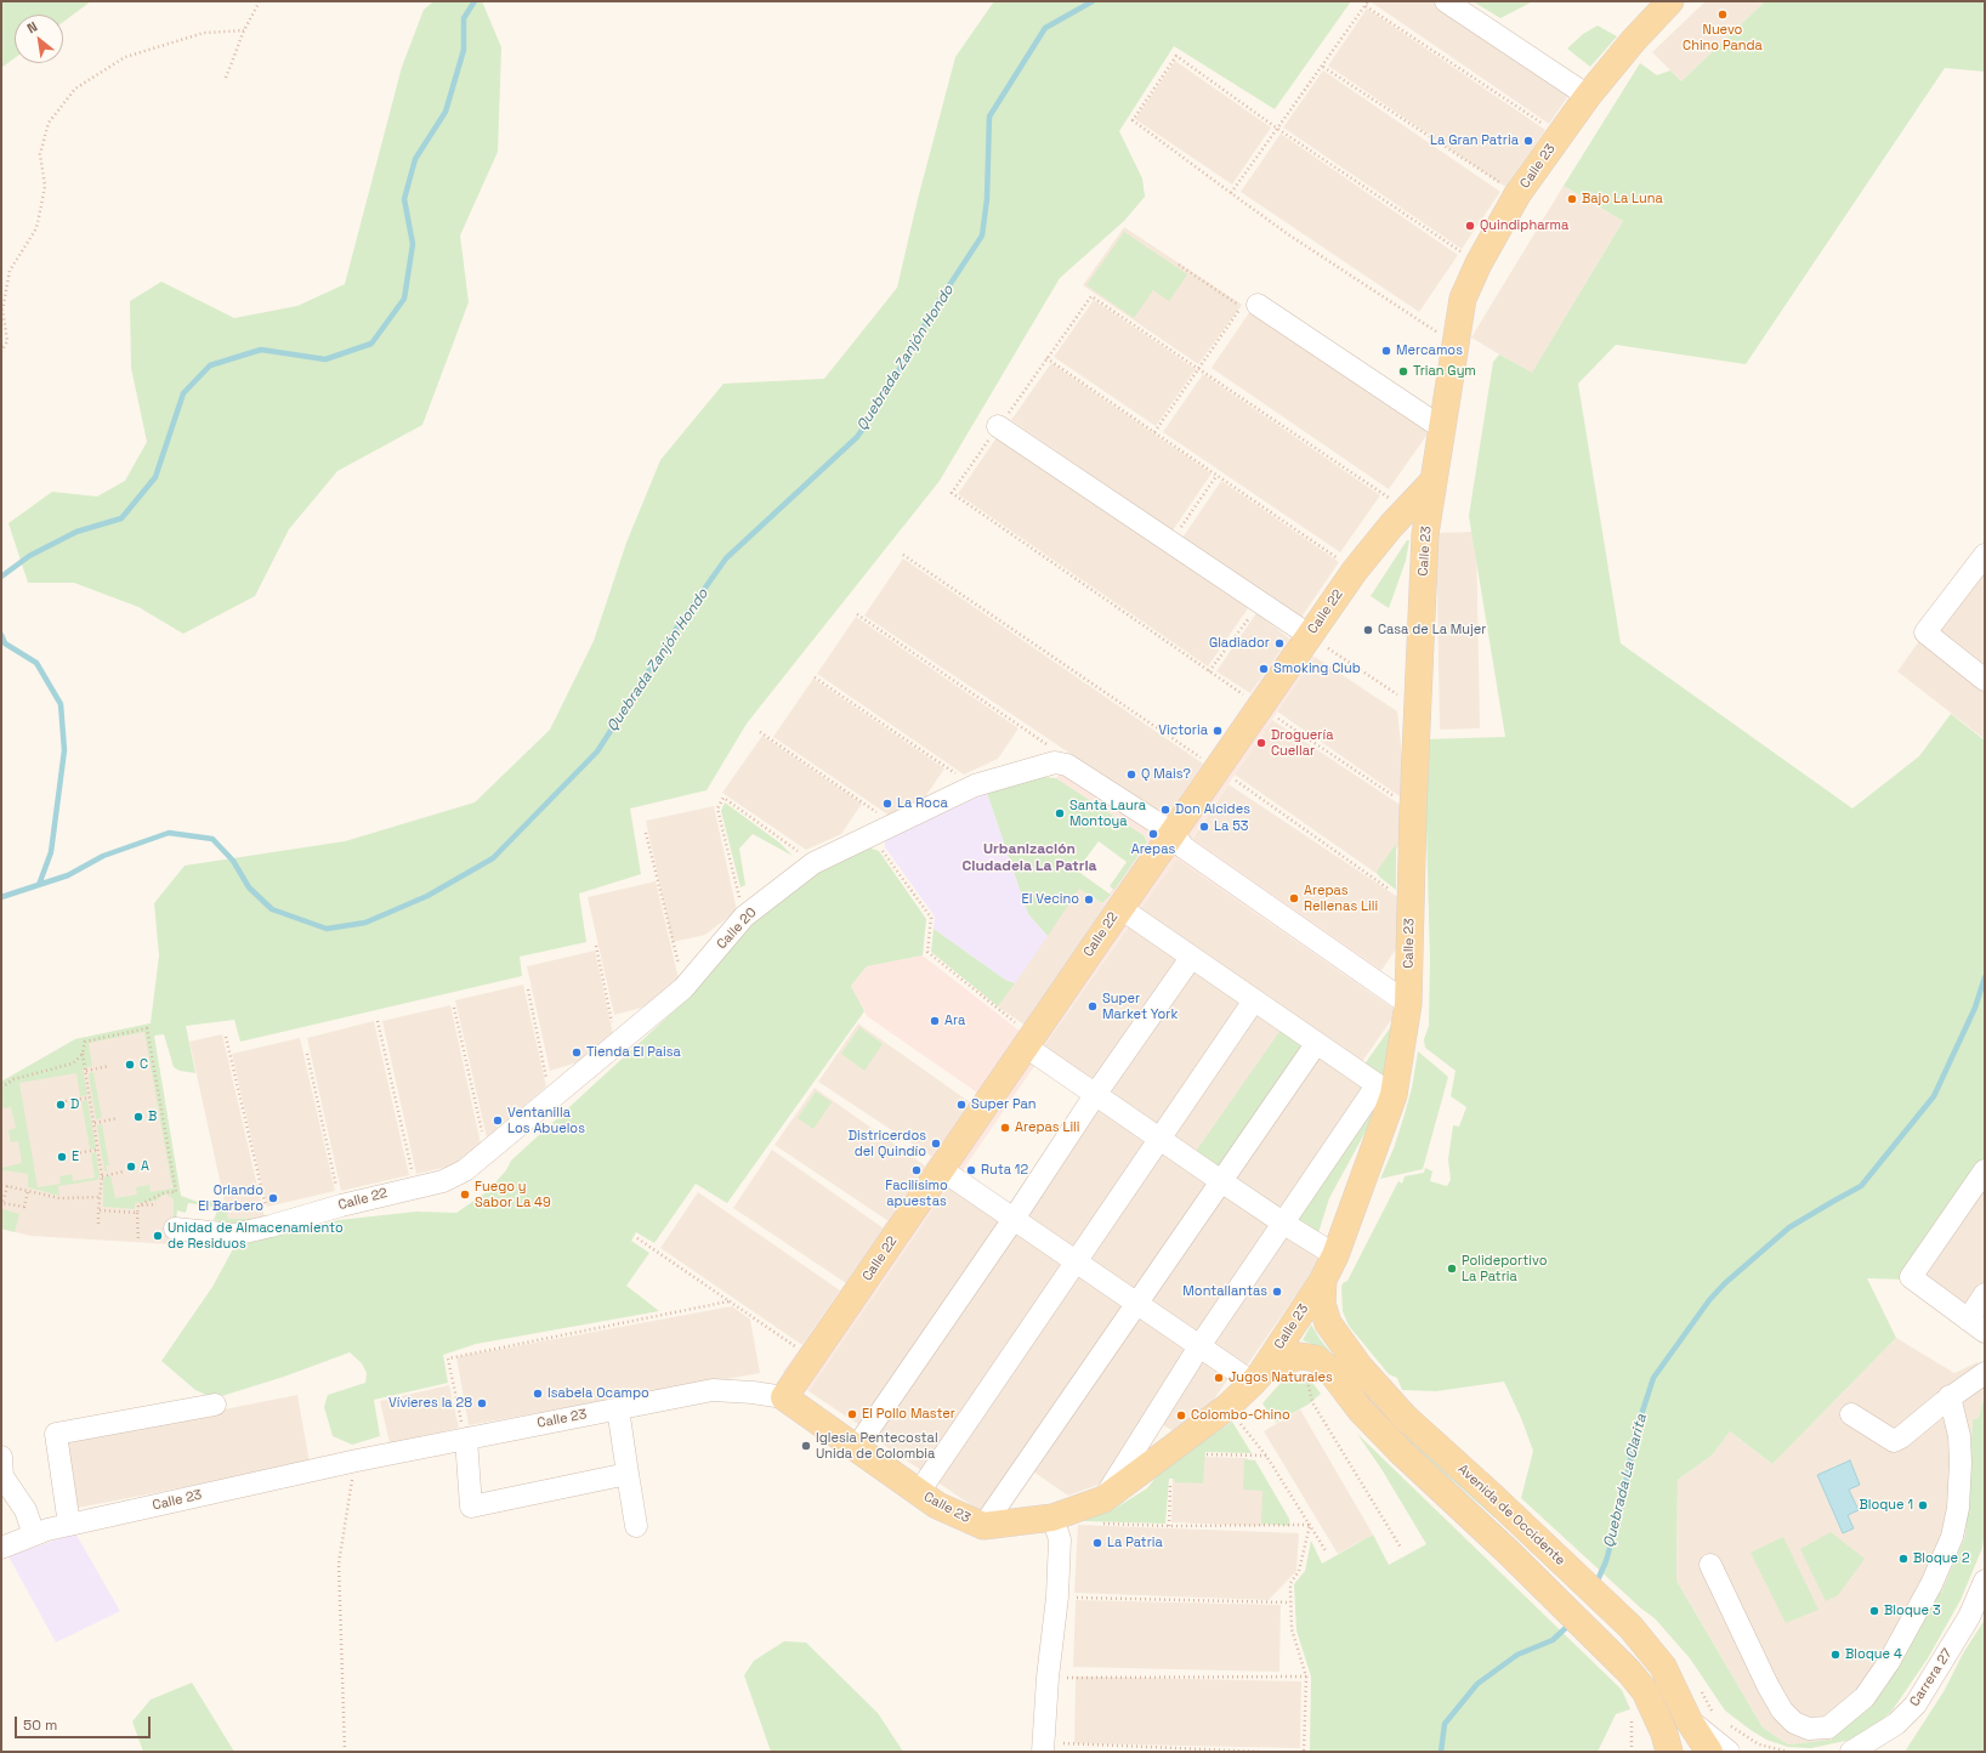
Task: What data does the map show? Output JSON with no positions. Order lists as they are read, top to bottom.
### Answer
{
  "streets": {
    "main road": ["Calle 23", "Calle 22", "Avenida de Occidente"],
    "street": ["Calle 20", "Carrera 27"]
  },
  "crossings": [
    ["Calle 23", "Calle 22"],
    ["Calle 23", "Avenida de Occidente"],
    ["Calle 22", "Calle 20"]
  ],
  "districts": ["Urbanización Ciudadela La Patria"],
  "water": ["Quebrada Zanjón Hondo", "Quebrada La Clarita"],
  "places": [
    "Nuevo Chino Panda",
    "La Gran Patria",
    "Bajo La Luna",
    "Quindipharma",
    "Mercamos",
    "Trian Gym",
    "Casa de La Mujer",
    "Gladiador",
    "Smoking Club",
    "Victoria",
    "Droguería Cuellar",
    "Q Mais?",
    "La Roca",
    "Don Alcides",
    "Santa Laura Montoya",
    "La 53",
    "Arepas",
    "Arepas Rellenas Lili",
    "El Vecino",
    "Super Market York",
    "Ara",
    "Tienda El Paisa",
    "C",
    "D",
    "Super Pan",
    "B",
    "Ventanilla Los Abuelos",
    "Arepas Lili",
    "Districerdos del Quindío",
    "E",
    "A",
    "Facilísimo apuestas",
    "Ruta 12",
    "Fuego y Sabor La 49",
    "Orlando El Barbero",
    "Unidad de Almacenamiento de Residuos",
    "Polideportivo La Patria",
    "Montallantas",
    "Jugos Naturales",
    "Isabela Ocampo",
    "Vívieres la 28",
    "El Pollo Master",
    "Colombo-Chino",
    "Iglesia Pentecostal Unida de Colombia",
    "Bloque 1",
    "La Patria",
    "Bloque 2",
    "Bloque 3",
    "Bloque 4"
  ],
  "scale_bar": "50 m",
  "north": "top left"
}
